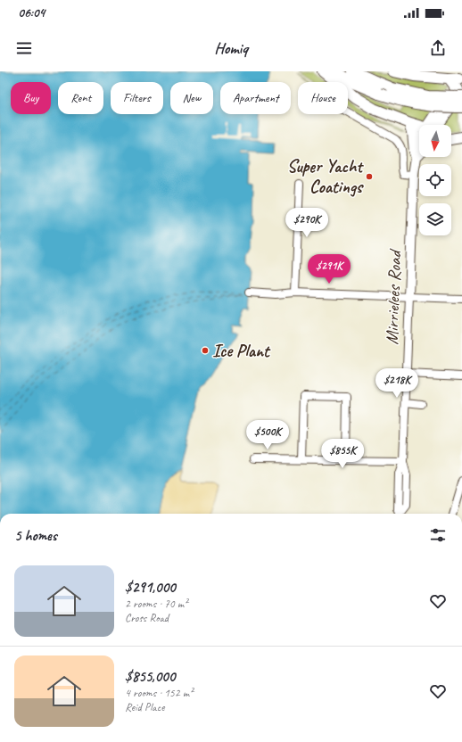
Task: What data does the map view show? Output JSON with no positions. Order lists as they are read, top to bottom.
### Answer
{
  "streets": {
    "main road": ["Mirrielees Road"]
  },
  "places": ["Super Yacht Coatings", "Ice Plant"],
  "north": "bottom",
  "page": {
    "status": "06:04",
    "header": "Homiq",
    "chip": [
      "Buy",
      "Rent",
      "Filters",
      "New",
      "Apartment",
      "House"
    ],
    "price": [
      "$290K",
      "$291K",
      "$218K",
      "$500K",
      "$855K"
    ],
    "heading": "5 homes",
    "list": [
      {
        "name": "$291,000",
        "note": "2 rooms · 70 m² · Cross Road"
      },
      {
        "name": "$855,000",
        "note": "4 rooms · 152 m² · Reid Place"
      }
    ]
  }
}
